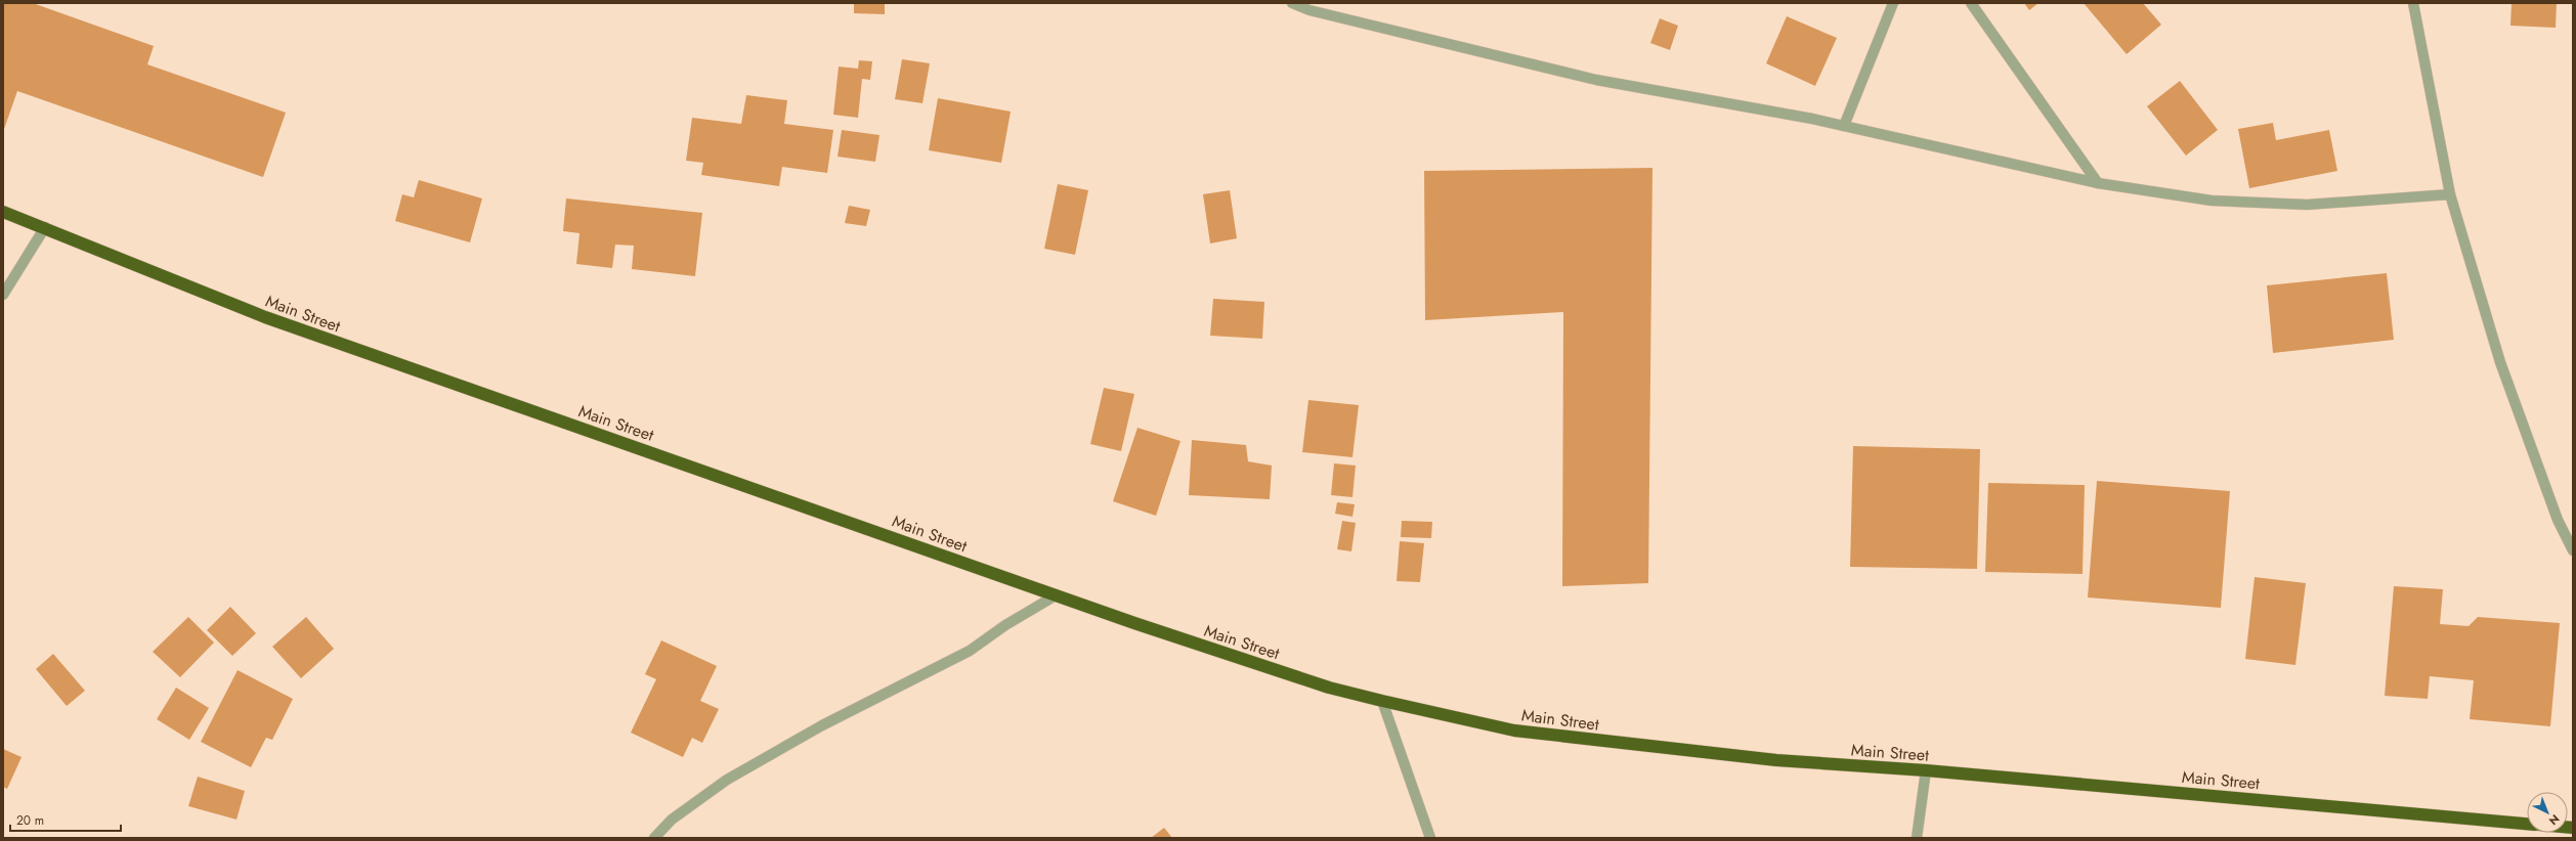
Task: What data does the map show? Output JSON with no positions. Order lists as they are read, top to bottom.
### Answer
{
  "streets": {
    "highway": ["Main Street"]
  },
  "scale_bar": "20 m",
  "north": "bottom right"
}
